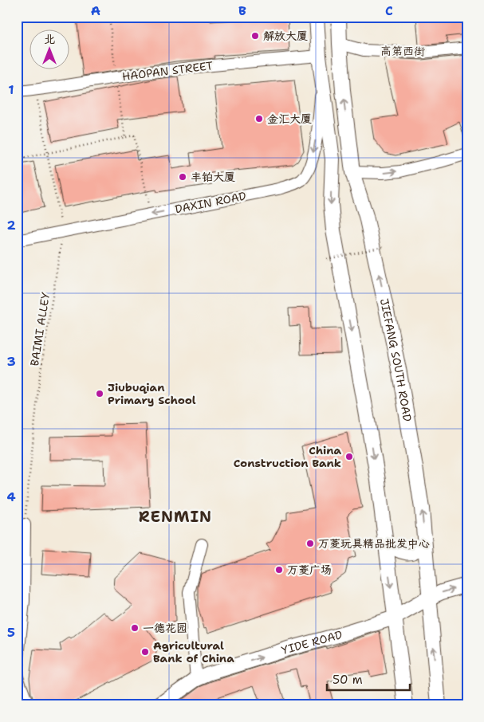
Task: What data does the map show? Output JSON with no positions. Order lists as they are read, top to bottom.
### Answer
{
  "streets": {
    "main road": ["JIEFANG SOUTH ROAD", "YIDE ROAD"],
    "street": ["高第西街", "HAOPAN STREET", "DAXIN ROAD"],
    "path": ["BAIMI ALLEY"]
  },
  "crossings": [
    ["高第西街", "JIEFANG SOUTH ROAD"],
    ["DAXIN ROAD", "BAIMI ALLEY"],
    ["JIEFANG SOUTH ROAD", "YIDE ROAD"]
  ],
  "one_way": ["DAXIN ROAD", "YIDE ROAD"],
  "districts": ["RENMIN"],
  "places": [
    "解放大厦",
    "金汇大厦",
    "丰铂大厦",
    "Jiubuqian Primary School",
    "China Construction Bank",
    "万菱玩具精品批发中心",
    "万菱广场",
    "一德花园",
    "Agricultural Bank of China"
  ],
  "scale_bar": "50 m",
  "north": "top",
  "grid": {
    "columns": ["A", "B", "C"],
    "rows": [
      "1",
      "2",
      "3",
      "4",
      "5"
    ]
  }
}
